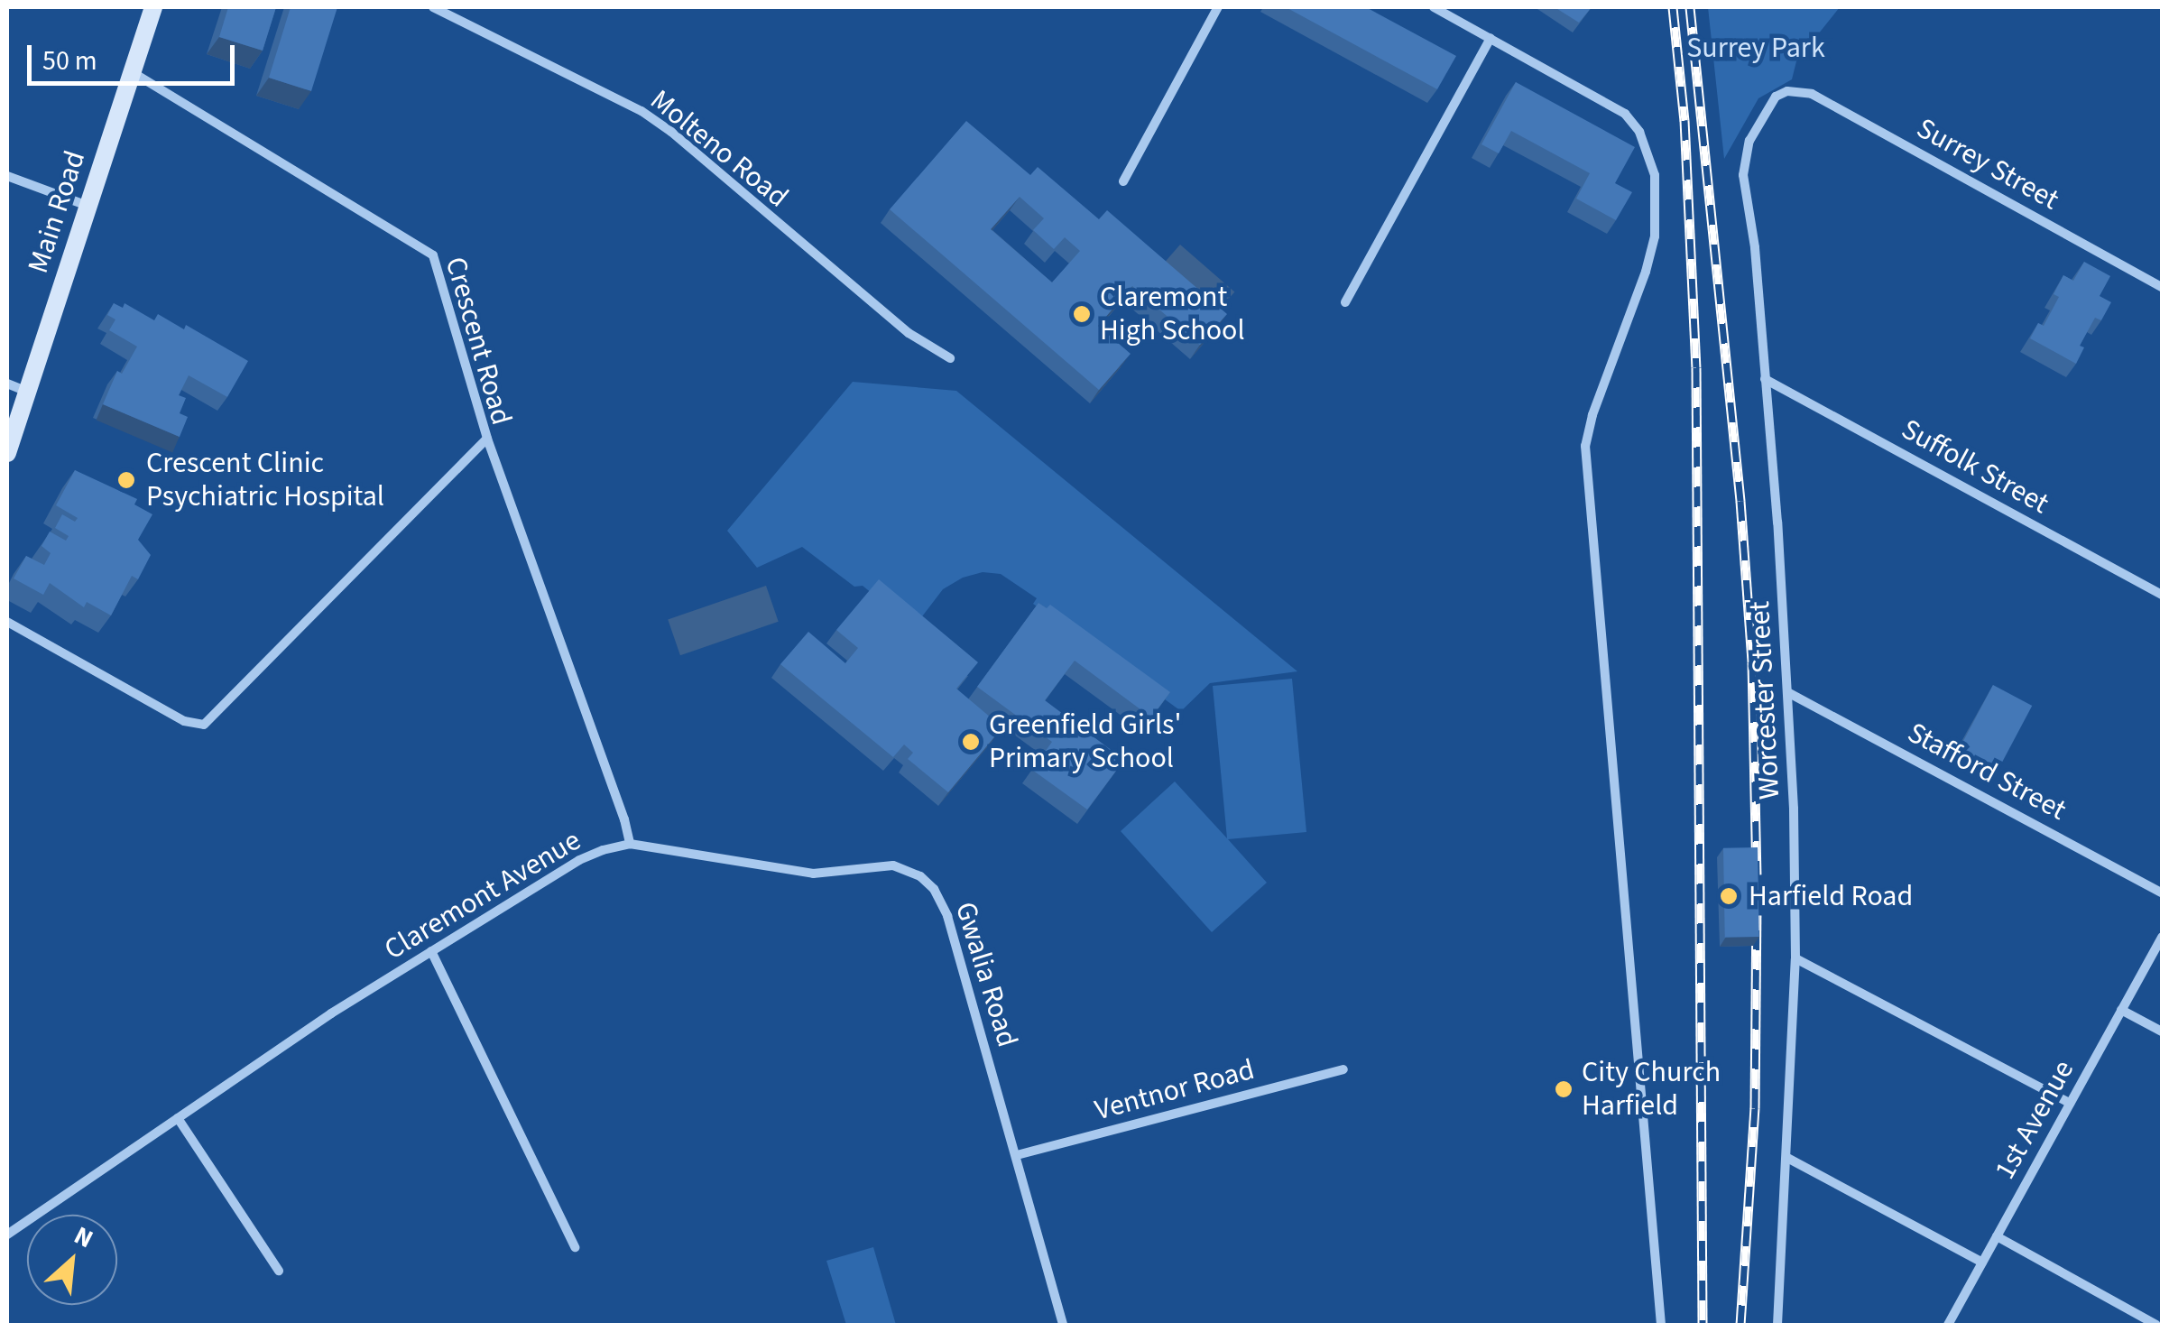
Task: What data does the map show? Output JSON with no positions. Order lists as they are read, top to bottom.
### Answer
{
  "streets": {
    "main road": ["Main Road"],
    "street": [
      "Molteno Road",
      "Surrey Street",
      "Crescent Road",
      "Suffolk Street",
      "Worcester Street",
      "Stafford Street",
      "Claremont Avenue",
      "Gwalia Road",
      "Ventnor Road",
      "1st Avenue"
    ]
  },
  "crossings": [
    ["Surrey Street", "Worcester Street"],
    ["Main Road", "Crescent Road"],
    ["Crescent Road", "Claremont Avenue"],
    ["Suffolk Street", "Worcester Street"],
    ["Worcester Street", "Stafford Street"],
    ["Claremont Avenue", "Gwalia Road"],
    ["Gwalia Road", "Ventnor Road"]
  ],
  "parks": ["Surrey Park"],
  "places": [
    "Claremont High School",
    "Crescent Clinic Psychiatric Hospital",
    "Greenfield Girls' Primary School",
    "Harfield Road",
    "City Church Harfield"
  ],
  "scale_bar": "50 m",
  "north": "top right"
}
